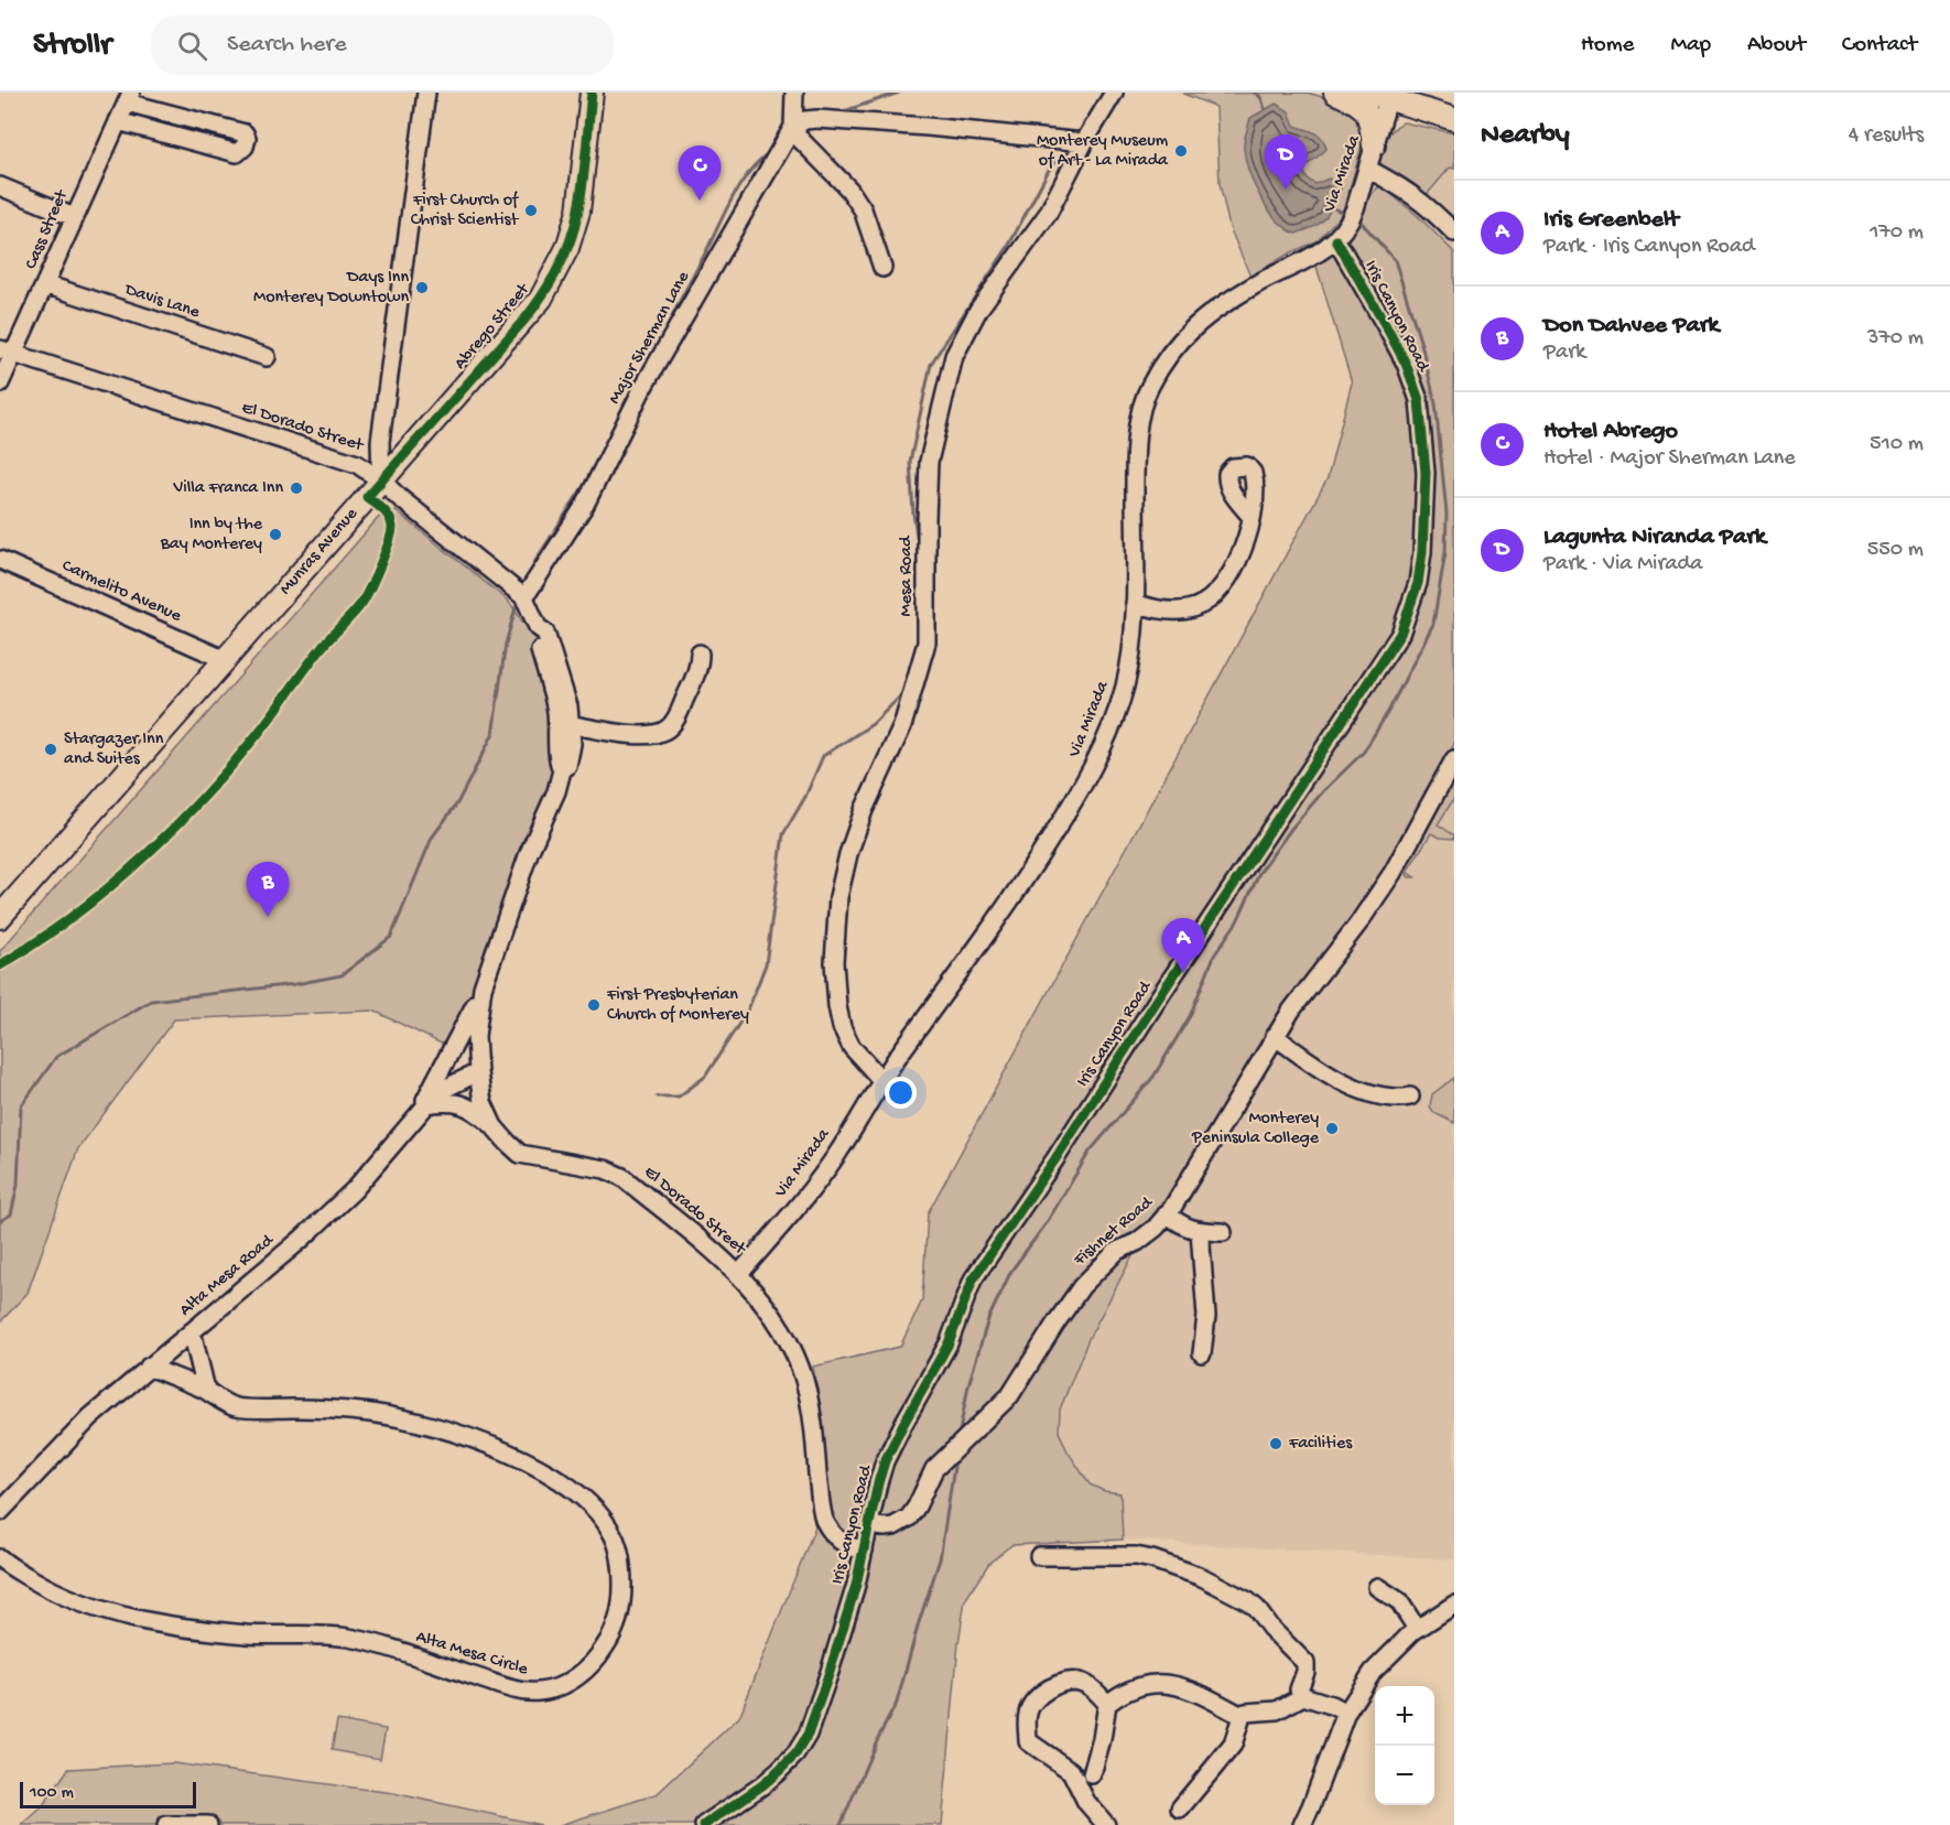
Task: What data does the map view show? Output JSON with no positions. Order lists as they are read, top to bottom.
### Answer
{
  "streets": {
    "main road": ["Abrego Street", "Munras Avenue"],
    "street": [
      "Via Mirada",
      "Cass Street",
      "Davis Lane",
      "Iris Canyon Road",
      "Major Sherman Lane",
      "El Dorado Street",
      "Mesa Road",
      "Carmelito Avenue",
      "Fishnet Road",
      "Alta Mesa Road",
      "Alta Mesa Circle"
    ]
  },
  "crossings": [
    ["Via Mirada", "Iris Canyon Road"],
    ["Via Mirada", "El Dorado Street"],
    ["Via Mirada", "Mesa Road"],
    ["Cass Street", "Davis Lane"],
    ["Cass Street", "El Dorado Street"],
    ["Iris Canyon Road", "El Dorado Street"],
    ["Iris Canyon Road", "Fishnet Road"],
    ["Abrego Street", "El Dorado Street"],
    ["Abrego Street", "Munras Avenue"],
    ["Major Sherman Lane", "El Dorado Street"],
    ["El Dorado Street", "Munras Avenue"],
    ["El Dorado Street", "Alta Mesa Road"],
    ["Munras Avenue", "Carmelito Avenue"],
    ["Alta Mesa Road", "Alta Mesa Circle"]
  ],
  "places": [
    "Monterey Museum of Art - La Mirada",
    "First Church of Christ Scientist",
    "Days Inn Monterey Downtown",
    "Villa Franca Inn",
    "Inn by the Bay Monterey",
    "Stargazer Inn and Suites",
    "First Presbyterian Church of Monterey",
    "Monterey Peninsula College",
    "Facilities"
  ],
  "scale_bar": "100 m",
  "page": {
    "header": "Strollr",
    "search": "Search here",
    "nav": [
      "Home",
      "Map",
      "About",
      "Contact"
    ],
    "heading": ["Nearby", "4 results"],
    "pins": [
      "D",
      "C",
      "B",
      "A"
    ],
    "list": [
      {
        "mark": "A",
        "name": "Iris Greenbelt",
        "note": "Park · Iris Canyon Road",
        "value": "170 m"
      },
      {
        "mark": "B",
        "name": "Don Dahvee Park",
        "note": "Park",
        "value": "370 m"
      },
      {
        "mark": "C",
        "name": "Hotel Abrego",
        "note": "Hotel · Major Sherman Lane",
        "value": "510 m"
      },
      {
        "mark": "D",
        "name": "Lagunta Niranda Park",
        "note": "Park · Via Mirada",
        "value": "550 m"
      }
    ],
    "map_buttons": ["+", "−"],
    "scale": "100 m"
  }
}
